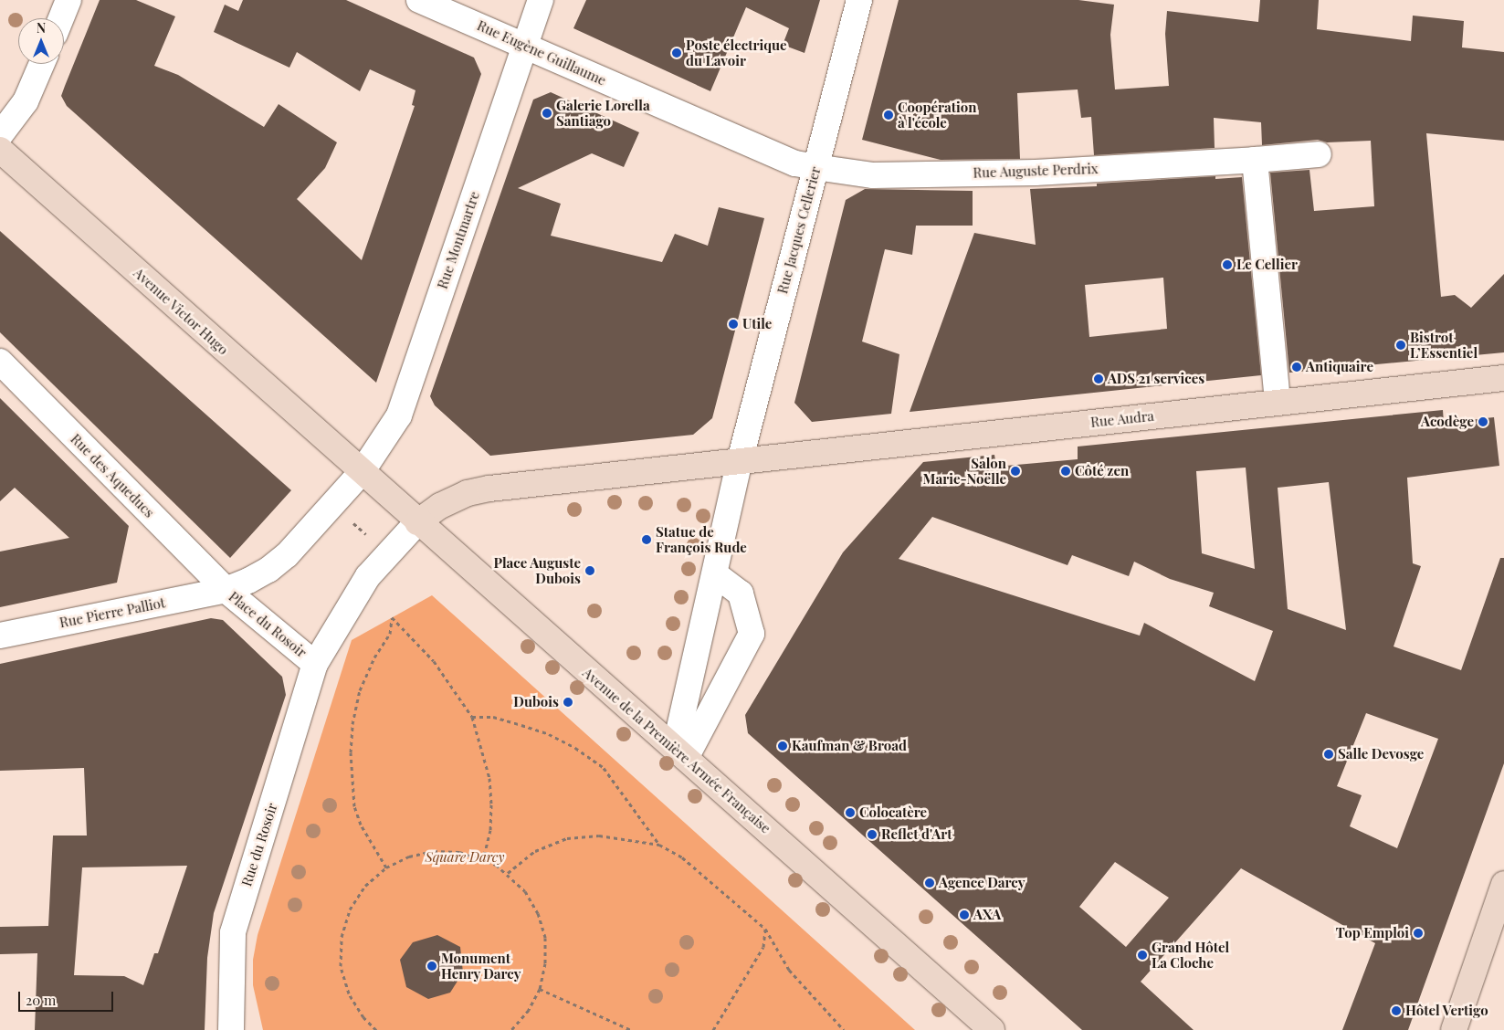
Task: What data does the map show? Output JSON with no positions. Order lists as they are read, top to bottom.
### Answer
{
  "streets": {
    "main road": ["Avenue Victor Hugo", "Rue Audra", "Avenue de la Première Armée Française"],
    "street": [
      "Rue Eugène Guillaume",
      "Rue Auguste Perdrix",
      "Rue Jacques Cellerier",
      "Rue Montmartre",
      "Rue des Aqueducs",
      "Rue Pierre Palliot",
      "Place du Rosoir",
      "Rue du Rosoir"
    ]
  },
  "crossings": [
    ["Rue Eugène Guillaume", "Rue Auguste Perdrix"],
    ["Rue Eugène Guillaume", "Rue Jacques Cellerier"],
    ["Rue Eugène Guillaume", "Rue Montmartre"],
    ["Rue Auguste Perdrix", "Rue Jacques Cellerier"],
    ["Rue Jacques Cellerier", "Rue Audra"],
    ["Rue Montmartre", "Avenue Victor Hugo"],
    ["Rue Montmartre", "Place du Rosoir"],
    ["Rue Montmartre", "Avenue de la Première Armée Française"],
    ["Avenue Victor Hugo", "Place du Rosoir"],
    ["Avenue Victor Hugo", "Avenue de la Première Armée Française"],
    ["Rue des Aqueducs", "Rue Pierre Palliot"],
    ["Rue des Aqueducs", "Place du Rosoir"],
    ["Rue Pierre Palliot", "Place du Rosoir"],
    ["Place du Rosoir", "Avenue de la Première Armée Française"],
    ["Place du Rosoir", "Rue du Rosoir"]
  ],
  "parks": ["Square Darcy"],
  "places": [
    "Poste électrique du Lavoir",
    "Galerie Lorella Santiago",
    "Coopération à l'école",
    "Le Cellier",
    "Utile",
    "Bistrot L’Essentiel",
    "Antiquaire",
    "ADS 21 services",
    "Acodège",
    "Salon Marie-Noëlle",
    "Côté zen",
    "Statue de François Rude",
    "Place Auguste Dubois",
    "Dubois",
    "Kaufman & Broad",
    "Salle Devosge",
    "Colocatère",
    "Reflet d'Art",
    "Agence Darcy",
    "AXA",
    "Top Emploi",
    "Grand Hôtel La Cloche",
    "Monument Henry Darcy",
    "Hôtel Vertigo"
  ],
  "scale_bar": "20 m",
  "north": "top"
}
